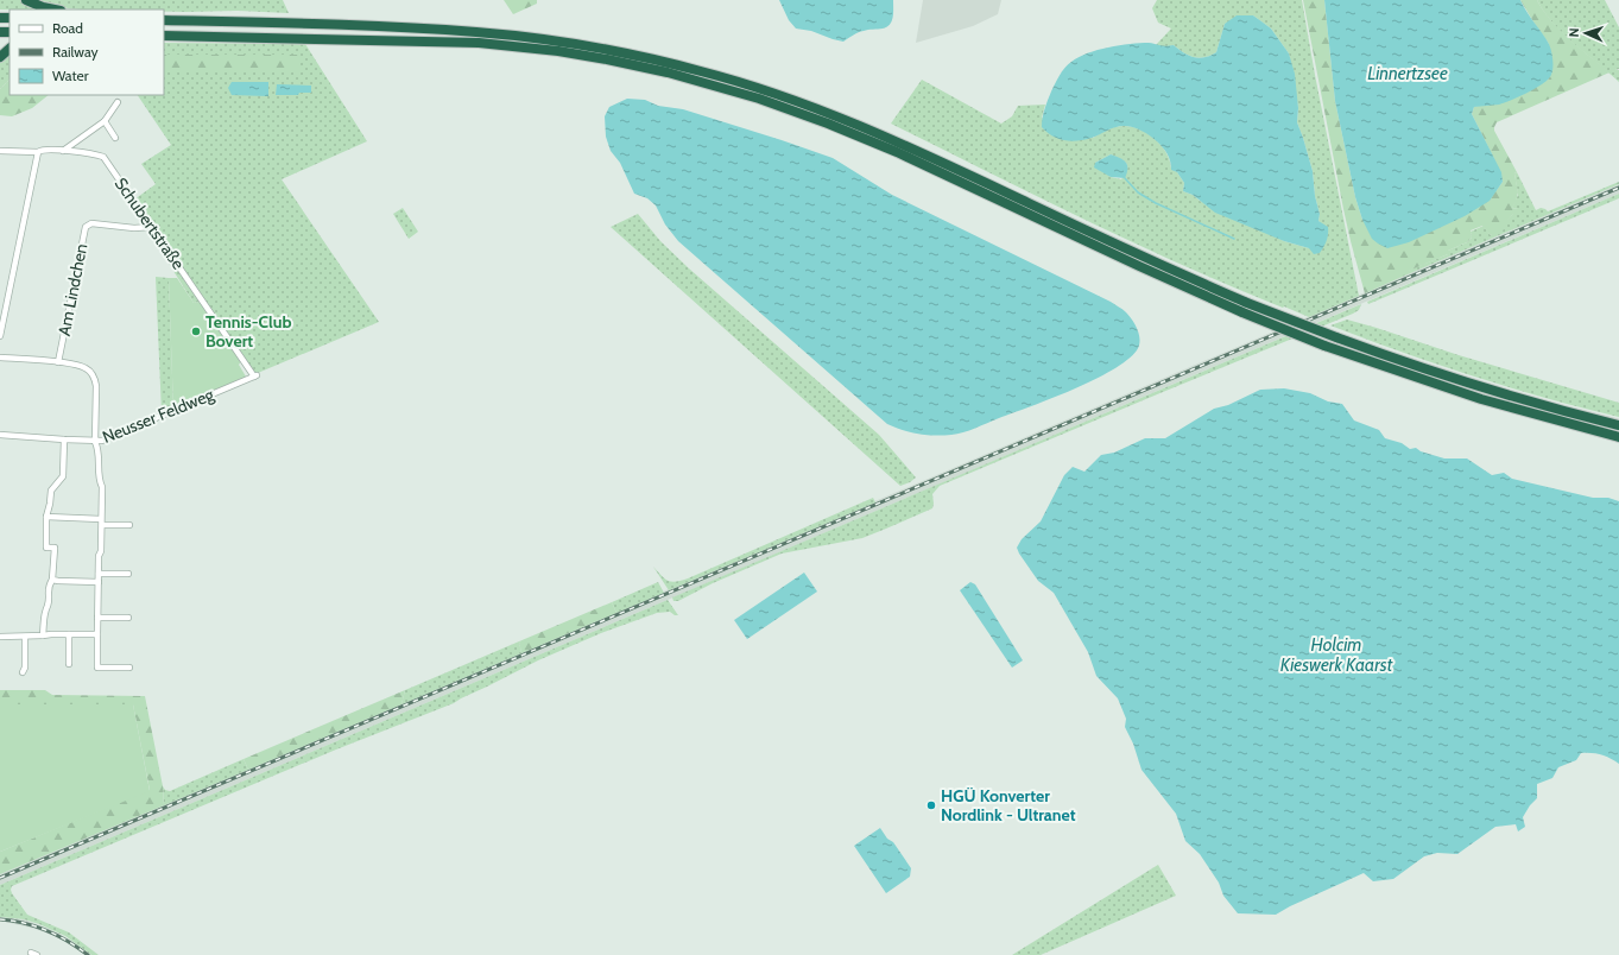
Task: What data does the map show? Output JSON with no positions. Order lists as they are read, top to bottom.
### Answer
{
  "streets": {
    "street": ["Schubertstraße", "Am Lindchen", "Neusser Feldweg"]
  },
  "crossings": [
    ["Schubertstraße", "Am Lindchen"],
    ["Schubertstraße", "Neusser Feldweg"]
  ],
  "water": ["Linnertzsee", "Holcim Kieswerk Kaarst"],
  "places": ["Tennis-Club Bovert", "HGÜ Konverter Nordlink - Ultranet"],
  "legend": ["Road", "Railway", "Water"],
  "north": "left"
}
